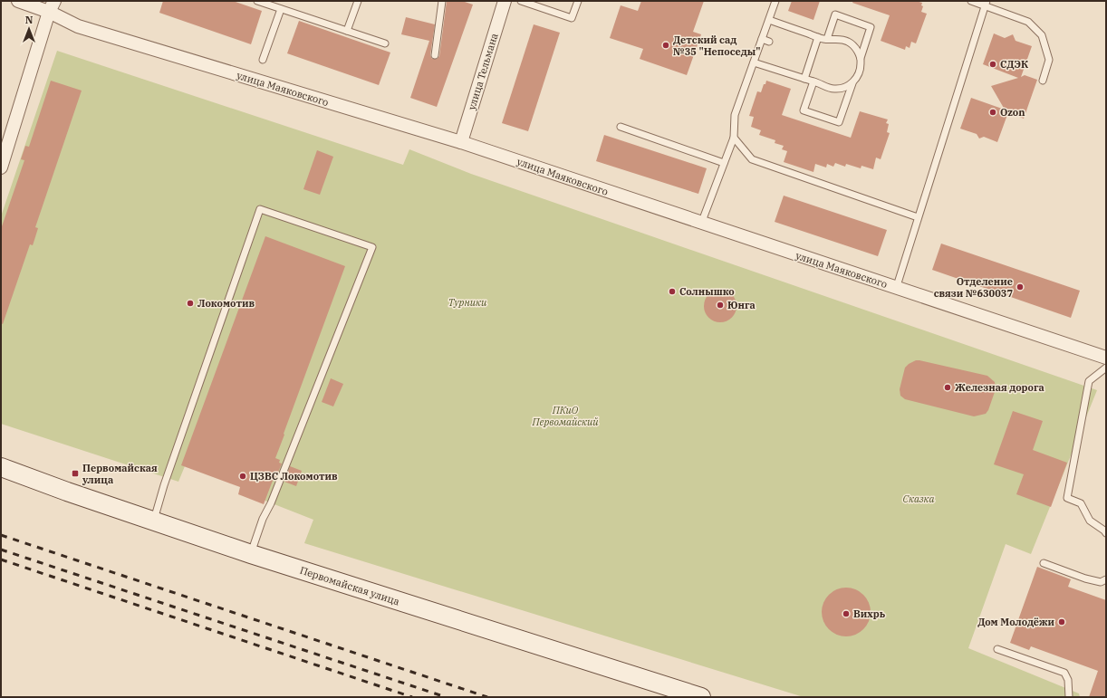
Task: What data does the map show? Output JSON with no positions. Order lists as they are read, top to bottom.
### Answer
{
  "streets": {
    "main road": ["Первомайская улица"],
    "street": ["улица Тельмана", "улица Маяковского"]
  },
  "crossings": [
    ["улица Тельмана", "улица Маяковского"]
  ],
  "parks": ["Турники", "ПКиО Первомайский", "Сказка"],
  "places": {
    "other": [
      "Детский сад №35 \"Непоседы\"",
      "СДЭК",
      "Ozon",
      "Отделение связи №630037",
      "Солнышко",
      "Локомотив",
      "Юнга",
      "Железная дорога",
      "ЦЗВС Локомотив",
      "Вихрь",
      "Дом Молодёжи"
    ],
    "transit": ["Первомайская улица"]
  },
  "north": "top"
}
